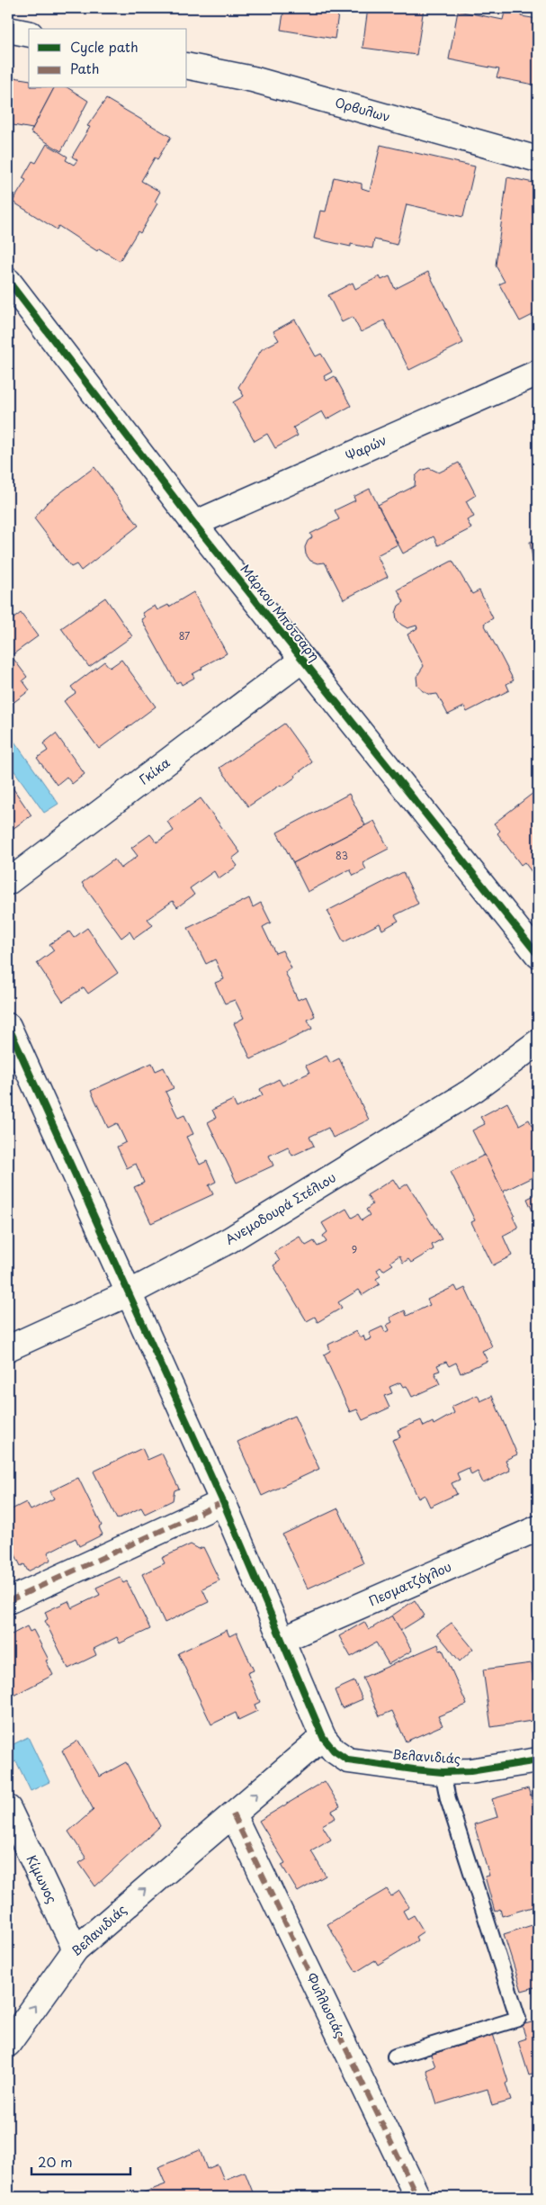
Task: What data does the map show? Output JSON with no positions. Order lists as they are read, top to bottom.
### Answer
{
  "streets": {
    "street": [
      "Ορβυλων",
      "Ψαρών",
      "Μάρκου Μπότσαρη",
      "Γκίκα",
      "Ανεμοδουρά Στέλιου",
      "Πεσματζόγλου",
      "Βελανιδιάς",
      "Κίμωνος",
      "Φυλλωσιάς"
    ]
  },
  "crossings": [
    ["Ψαρών", "Μάρκου Μπότσαρη"],
    ["Μάρκου Μπότσαρη", "Γκίκα"],
    ["Βελανιδιάς", "Κίμωνος"],
    ["Βελανιδιάς", "Φυλλωσιάς"]
  ],
  "one_way": ["Βελανιδιάς"],
  "house_numbers": ["87", "83", "9"],
  "legend": ["Cycle path", "Path"],
  "scale_bar": "20 m"
}
